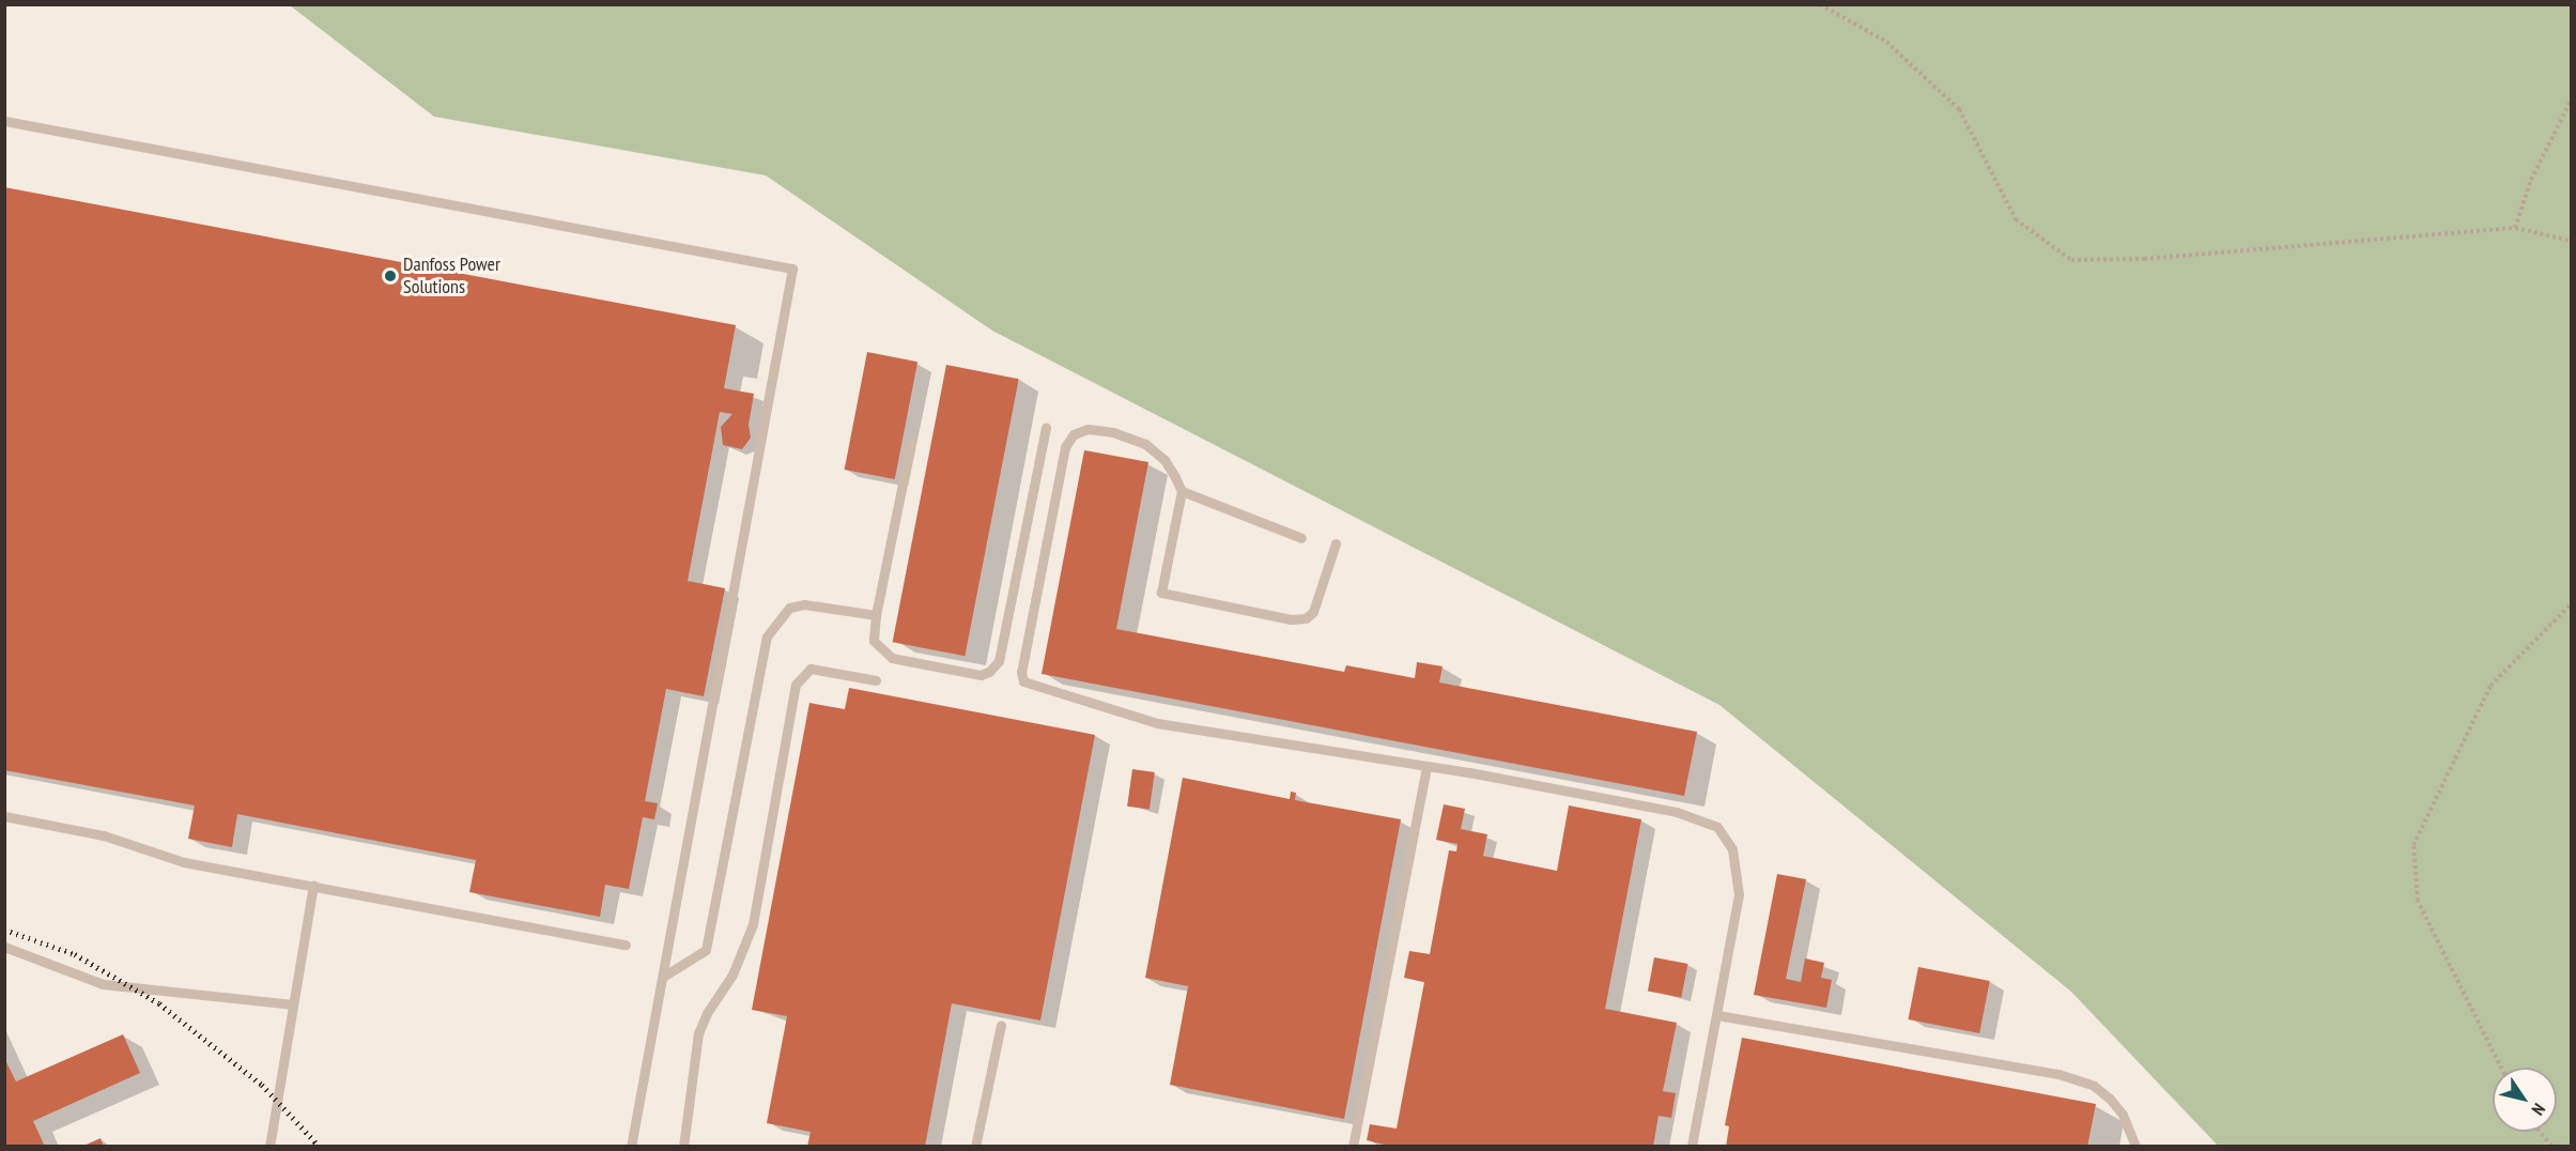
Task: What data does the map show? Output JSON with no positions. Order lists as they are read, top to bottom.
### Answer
{
  "places": ["Danfoss Power Solutions"],
  "north": "bottom right"
}
